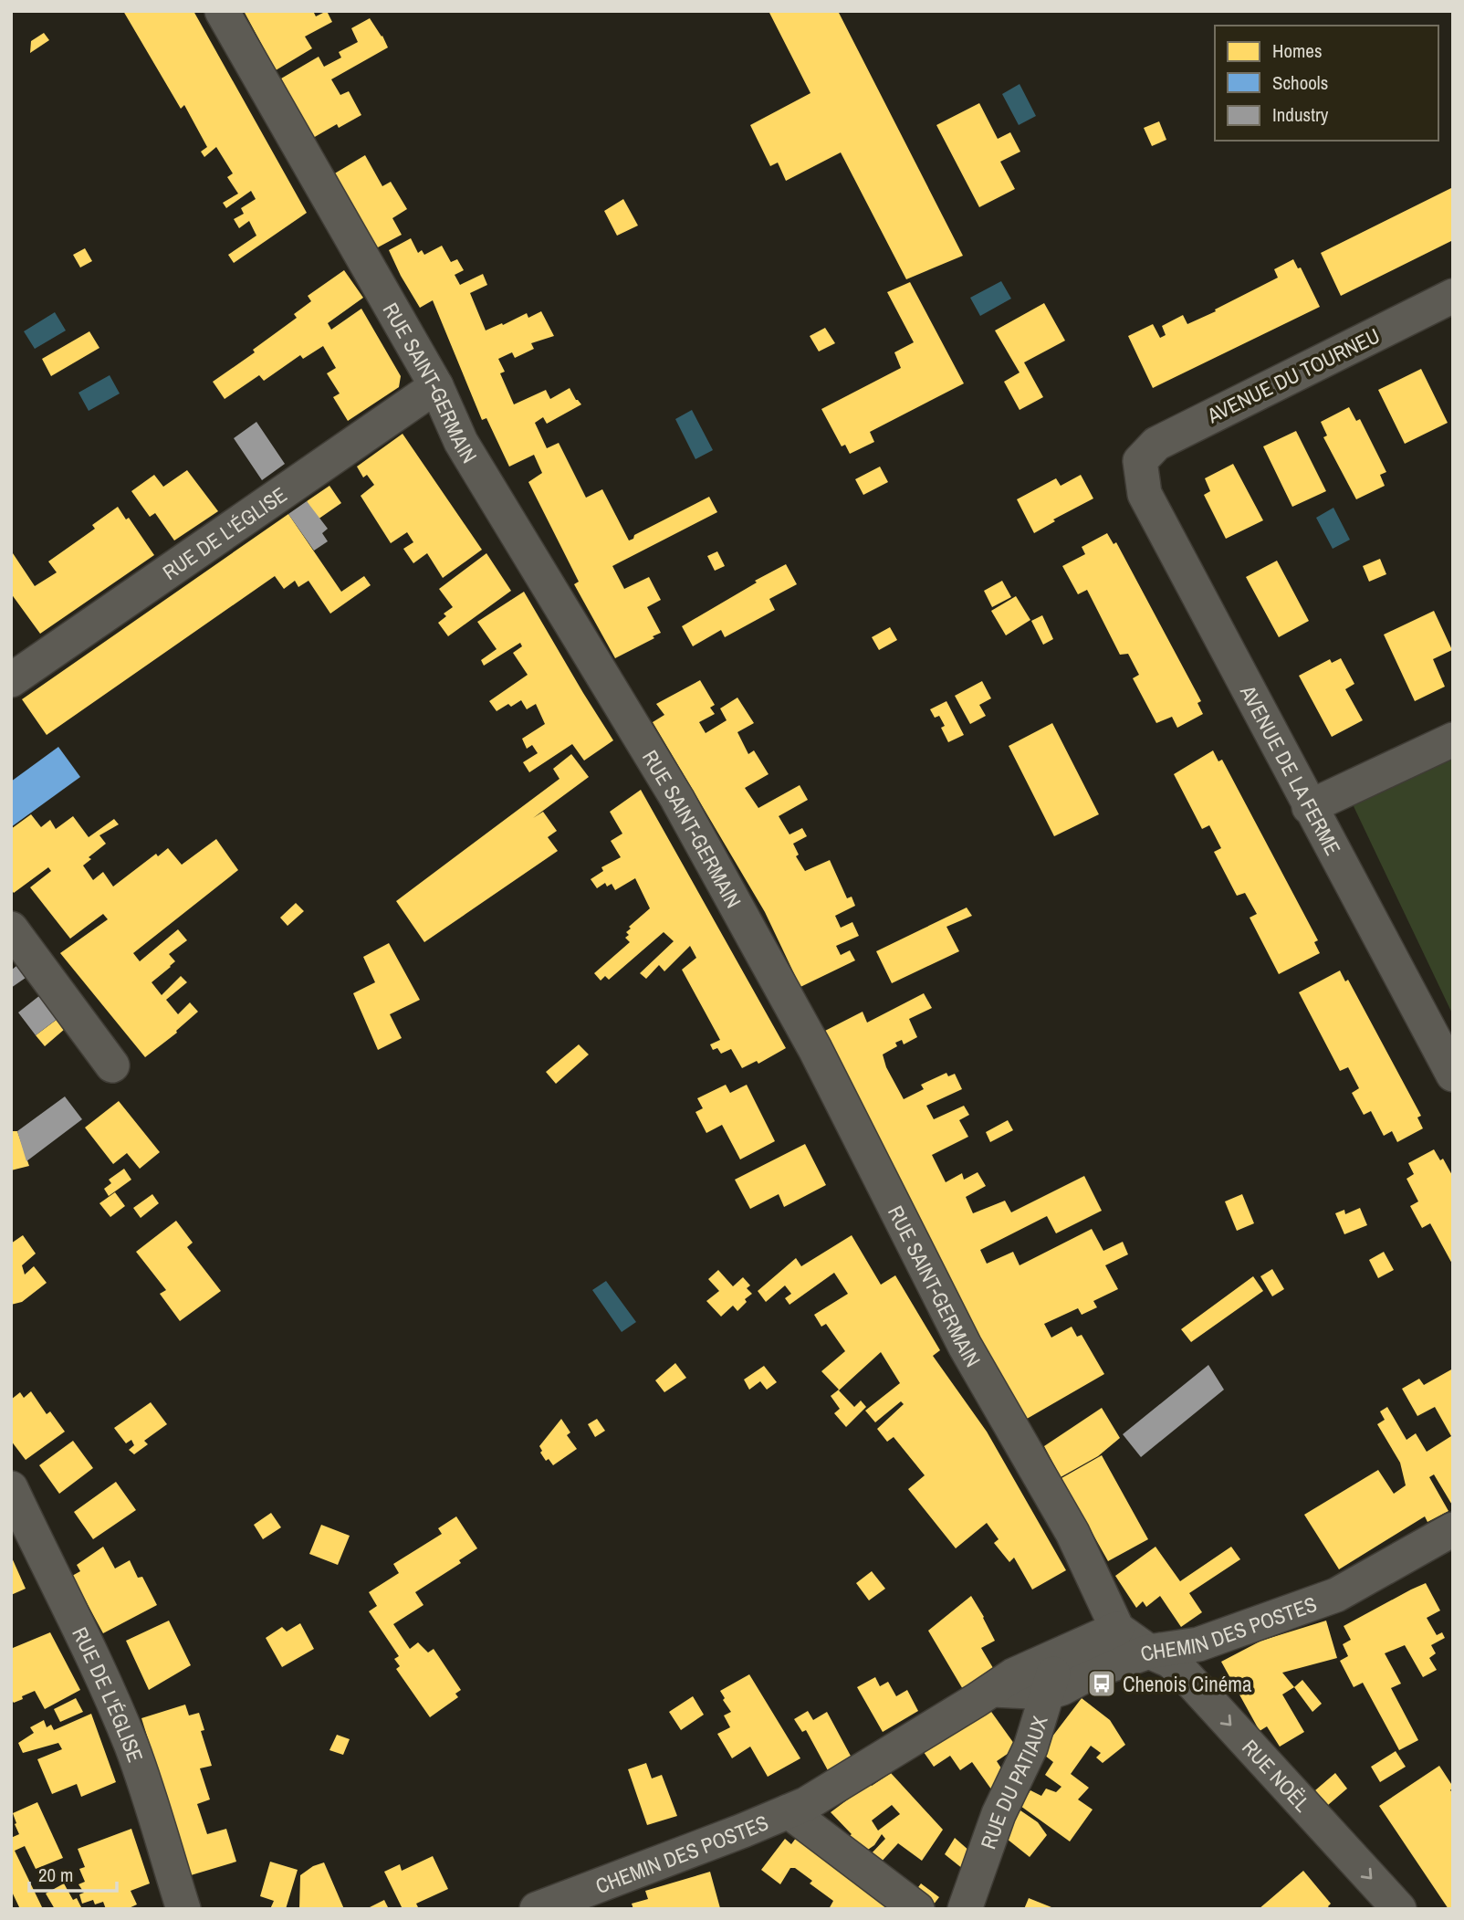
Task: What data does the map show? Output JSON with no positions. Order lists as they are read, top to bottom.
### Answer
{
  "streets": {
    "street": [
      "AVENUE DU TOURNEU",
      "RUE SAINT-GERMAIN",
      "RUE DE L'ÉGLISE",
      "AVENUE DE LA FERME",
      "CHEMIN DES POSTES",
      "RUE NOËL",
      "RUE DU PATIAUX"
    ]
  },
  "crossings": [
    ["AVENUE DU TOURNEU", "AVENUE DE LA FERME"],
    ["RUE SAINT-GERMAIN", "RUE DE L'ÉGLISE"],
    ["RUE SAINT-GERMAIN", "CHEMIN DES POSTES"],
    ["RUE SAINT-GERMAIN", "RUE NOËL"],
    ["CHEMIN DES POSTES", "RUE NOËL"],
    ["CHEMIN DES POSTES", "RUE DU PATIAUX"]
  ],
  "one_way": ["RUE NOËL"],
  "places": {
    "bus stop": ["Chenois Cinéma"]
  },
  "legend": ["Homes", "Schools", "Industry"],
  "scale_bar": "20 m"
}
